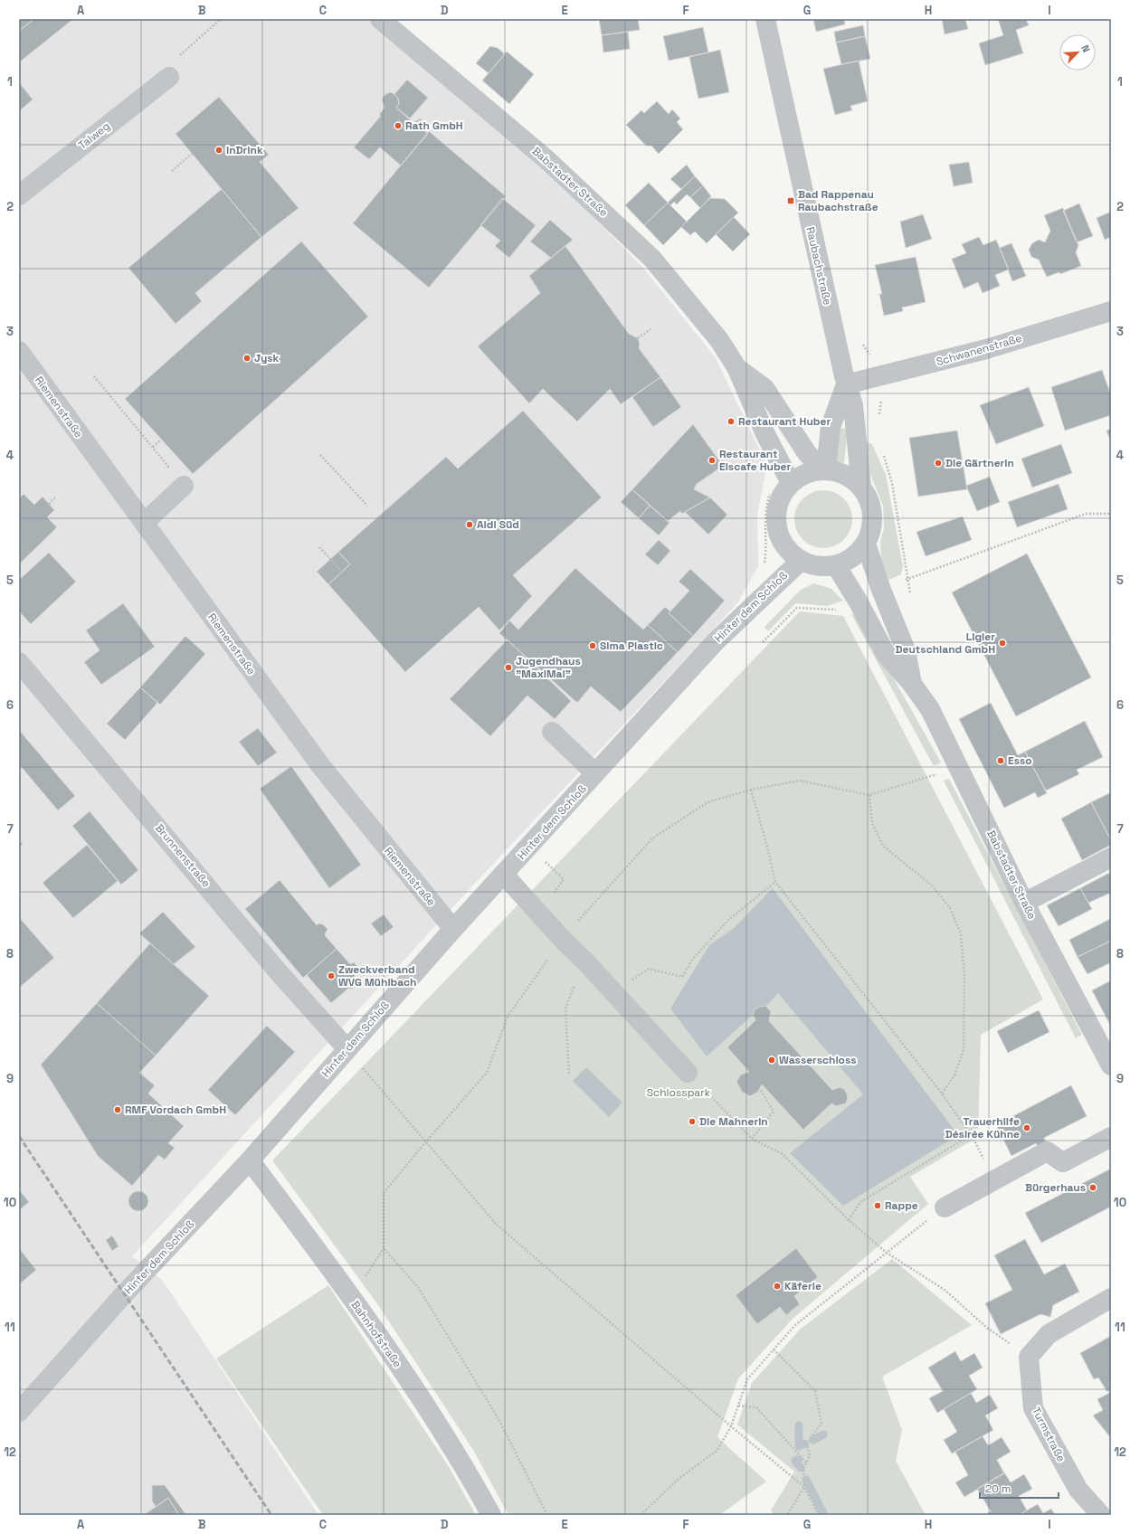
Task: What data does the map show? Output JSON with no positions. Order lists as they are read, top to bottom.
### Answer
{
  "streets": {
    "street": [
      "Talweg",
      "Babstadter Straße",
      "Raubachstraße",
      "Schwanenstraße",
      "Riemenstraße",
      "Hinter dem Schloß",
      "Brunnenstraße",
      "Bahnhofstraße",
      "Turmstraße"
    ]
  },
  "crossings": [
    ["Babstadter Straße", "Raubachstraße"],
    ["Babstadter Straße", "Hinter dem Schloß"],
    ["Raubachstraße", "Schwanenstraße"],
    ["Raubachstraße", "Hinter dem Schloß"],
    ["Riemenstraße", "Hinter dem Schloß"],
    ["Hinter dem Schloß", "Brunnenstraße"],
    ["Hinter dem Schloß", "Bahnhofstraße"]
  ],
  "parks": ["Schlosspark"],
  "places": {
    "other": [
      "Rath GmbH",
      "InDrink",
      "Jysk",
      "Restaurant Huber",
      "Restaurant Eiscafe Huber",
      "Die Gärtnerin",
      "Aldi Süd",
      "Ligier Deutschland GmbH",
      "Sima Plastic",
      "Jugendhaus \"MaxiMal\"",
      "Esso",
      "Zweckverband WVG Mühlbach",
      "Wasserschloss",
      "RMF Vordach GmbH",
      "Die Mahnerin",
      "Trauerhilfe Désirée Kühne",
      "Bürgerhaus",
      "Rappe",
      "Käferle"
    ],
    "transit": ["Bad Rappenau Raubachstraße"]
  },
  "scale_bar": "20 m",
  "north": "top right",
  "grid": {
    "columns": [
      "A",
      "B",
      "C",
      "D",
      "E",
      "F",
      "G",
      "H",
      "I"
    ],
    "rows": [
      "1",
      "2",
      "3",
      "4",
      "5",
      "6",
      "7",
      "8",
      "9",
      "10",
      "11",
      "12"
    ]
  }
}
